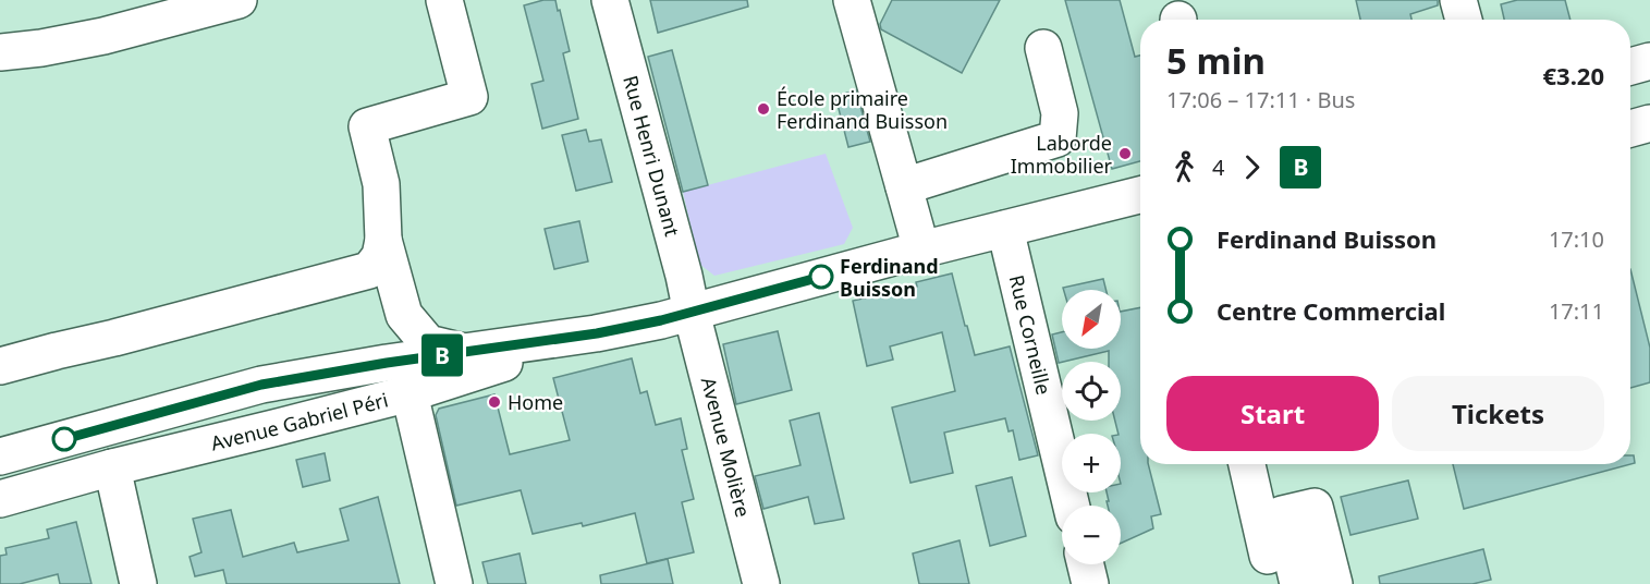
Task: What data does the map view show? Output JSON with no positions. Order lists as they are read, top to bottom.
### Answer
{
  "streets": {
    "main road": [
      "Rue Henri Dunant",
      "Rue Corneille",
      "Avenue Gabriel Péri",
      "Avenue Molière"
    ]
  },
  "crossings": [
    ["Rue Henri Dunant", "Avenue Gabriel Péri"],
    ["Rue Henri Dunant", "Avenue Molière"],
    ["Rue Corneille", "Avenue Gabriel Péri"],
    ["Avenue Gabriel Péri", "Avenue Molière"]
  ],
  "places": [
    "École primaire Ferdinand Buisson",
    "Laborde Immobilier",
    "Ferdinand Buisson",
    "Home"
  ],
  "lines": ["bus line B"],
  "north": "bottom left",
  "page": {
    "on_map": "B",
    "heading": ["5 min", "17:06 – 17:11 · Bus", "€3.20"],
    "legs": ["4", "B"],
    "list": [
      {
        "name": "Ferdinand Buisson",
        "value": "17:10"
      },
      {
        "name": "Centre Commercial",
        "value": "17:11"
      }
    ],
    "map_buttons": ["+", "−"],
    "buttons": ["Start", "Tickets"]
  }
}
